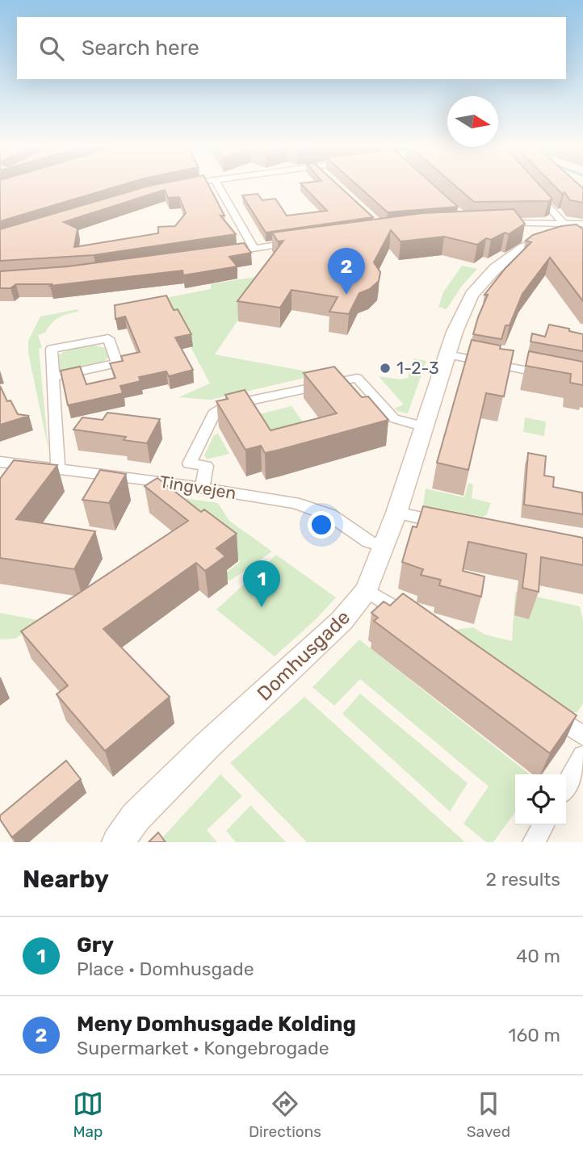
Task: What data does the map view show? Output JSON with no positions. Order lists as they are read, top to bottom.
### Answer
{
  "streets": {
    "street": ["Tingvejen", "Domhusgade"]
  },
  "crossings": [
    ["Tingvejen", "Domhusgade"]
  ],
  "places": ["1-2-3"],
  "north": "right",
  "page": {
    "search": "Search here",
    "pins": ["2", "1"],
    "heading": ["Nearby", "2 results"],
    "list": [
      {
        "mark": "1",
        "name": "Gry",
        "note": "Place · Domhusgade",
        "value": "40 m"
      },
      {
        "mark": "2",
        "name": "Meny Domhusgade Kolding",
        "note": "Supermarket · Kongebrogade",
        "value": "160 m"
      }
    ],
    "nav": ["Map", "Directions", "Saved"]
  }
}
